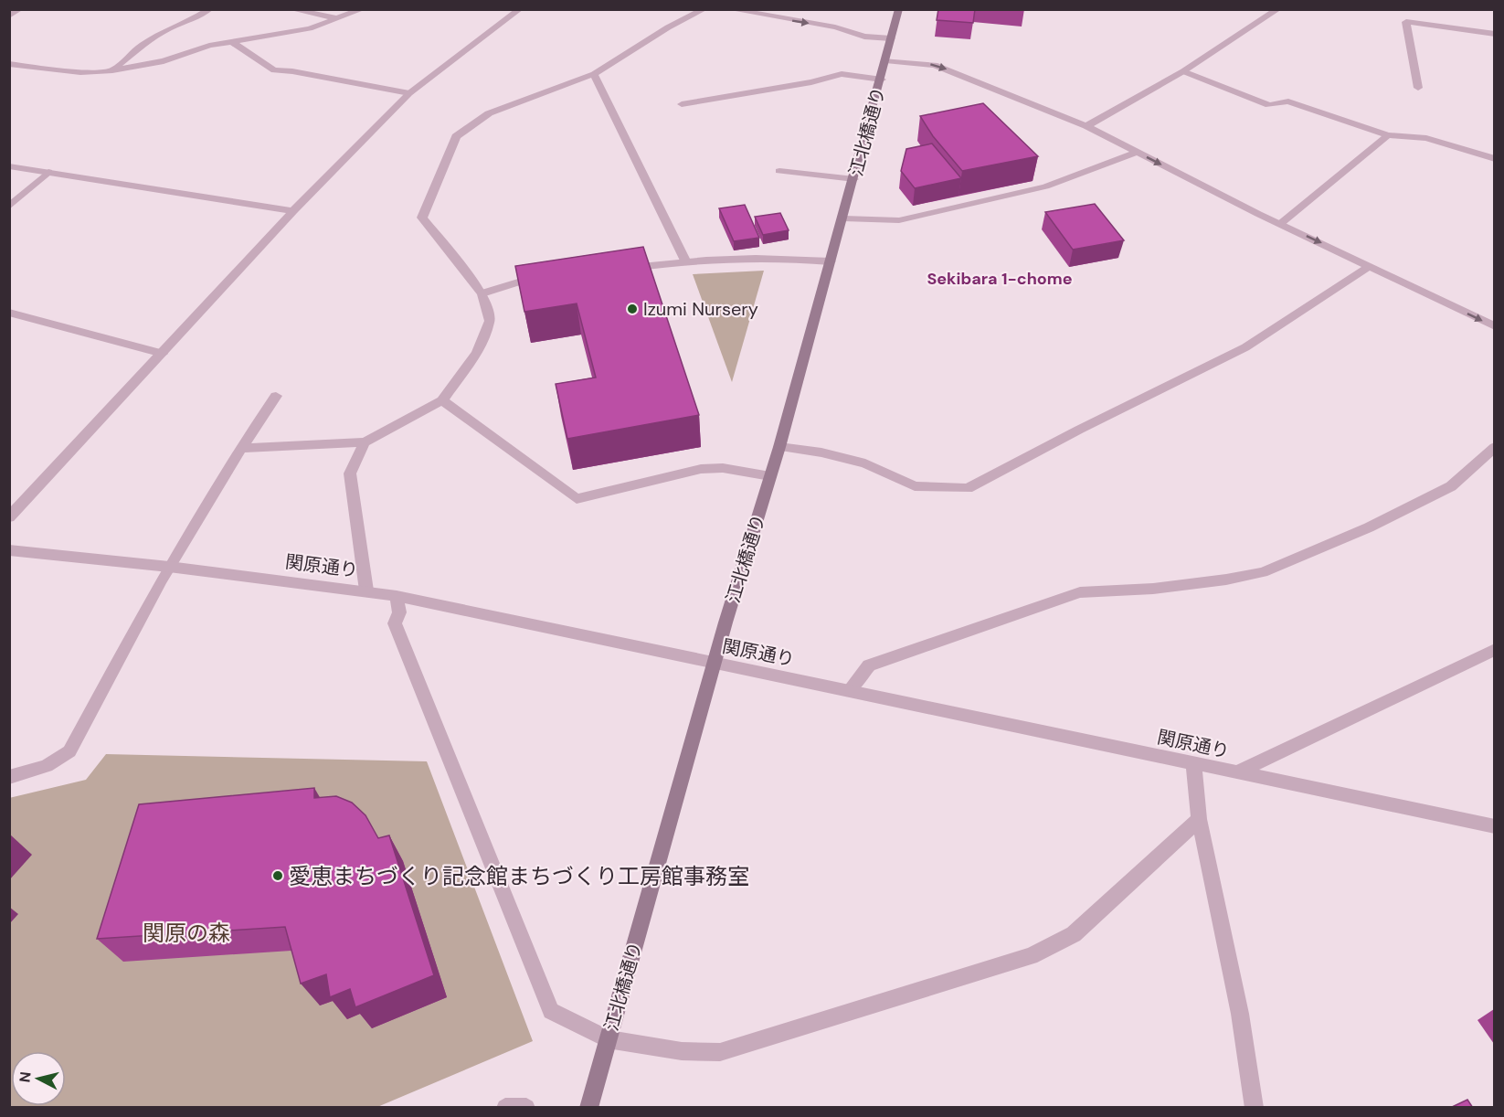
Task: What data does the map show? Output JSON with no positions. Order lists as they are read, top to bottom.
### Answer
{
  "streets": {
    "main road": ["江北橋通り"],
    "street": ["関原通り"]
  },
  "crossings": [
    ["江北橋通り", "関原通り"]
  ],
  "districts": ["Sekibara 1-chome"],
  "parks": ["関原の森"],
  "places": ["Izumi Nursery", "愛恵まちづくり記念館まちづくり工房館事務室"],
  "north": "left"
}
